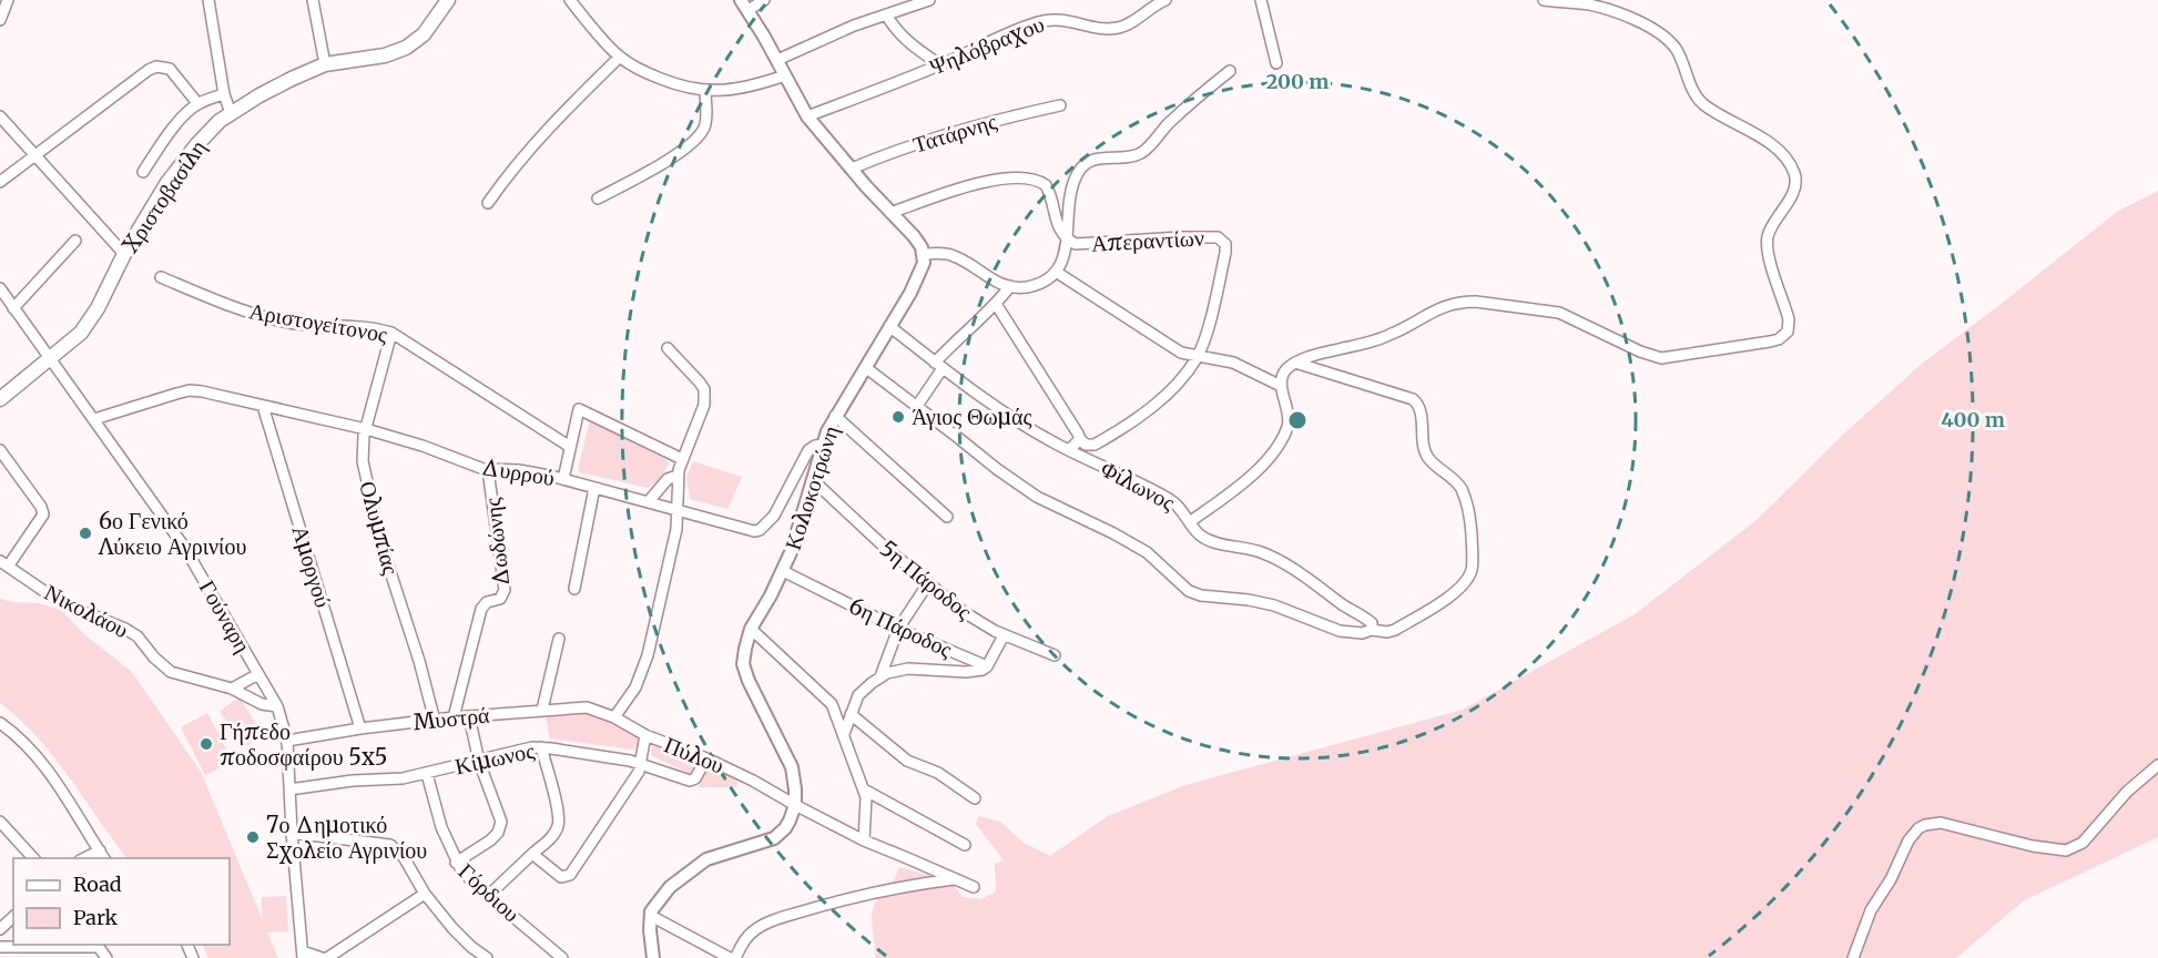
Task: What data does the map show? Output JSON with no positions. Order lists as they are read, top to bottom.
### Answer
{
  "streets": {
    "main road": ["Χριστοβασίλη"],
    "street": [
      "Ψηλόβραχου",
      "Τατάρνης",
      "Απεραντίων",
      "Αριστογείτονος",
      "Δυρρού",
      "Φίλωνος",
      "Κολοκοτρώνη",
      "Ολυμπίας",
      "Δωδώνης",
      "Αμοργού",
      "5η Πάροδος",
      "Νικολάου",
      "Γούναρη",
      "6η Πάροδος",
      "Μυστρά",
      "Πύλου",
      "Κίμωνος",
      "Γόρδιου"
    ]
  },
  "crossings": [
    ["Χριστοβασίλη", "Γούναρη"],
    ["Αριστογείτονος", "Ολυμπίας"],
    ["Δυρρού", "Κολοκοτρώνη"],
    ["Δυρρού", "Ολυμπίας"],
    ["Δυρρού", "Δωδώνης"],
    ["Δυρρού", "Αμοργού"],
    ["Δυρρού", "Γούναρη"],
    ["Φίλωνος", "Κολοκοτρώνη"],
    ["Κολοκοτρώνη", "5η Πάροδος"],
    ["Κολοκοτρώνη", "6η Πάροδος"],
    ["Κολοκοτρώνη", "Πύλου"],
    ["Ολυμπίας", "Μυστρά"],
    ["Δωδώνης", "Μυστρά"],
    ["Αμοργού", "Μυστρά"],
    ["Νικολάου", "Γούναρη"],
    ["Γούναρη", "Μυστρά"],
    ["Γούναρη", "Κίμωνος"],
    ["Γούναρη", "Γόρδιου"],
    ["Μυστρά", "Πύλου"],
    ["Πύλου", "Κίμωνος"],
    ["Κίμωνος", "Γόρδιου"]
  ],
  "places": [
    "Άγιος Θωμάς",
    "6ο Γενικό Λύκειο Αγρινίου",
    "Γήπεδο ποδοσφαίρου 5x5",
    "7ο Δημοτικό Σχολείο Αγρινίου"
  ],
  "legend": ["Road", "Park"],
  "rings": ["200 m", "400 m"]
}
